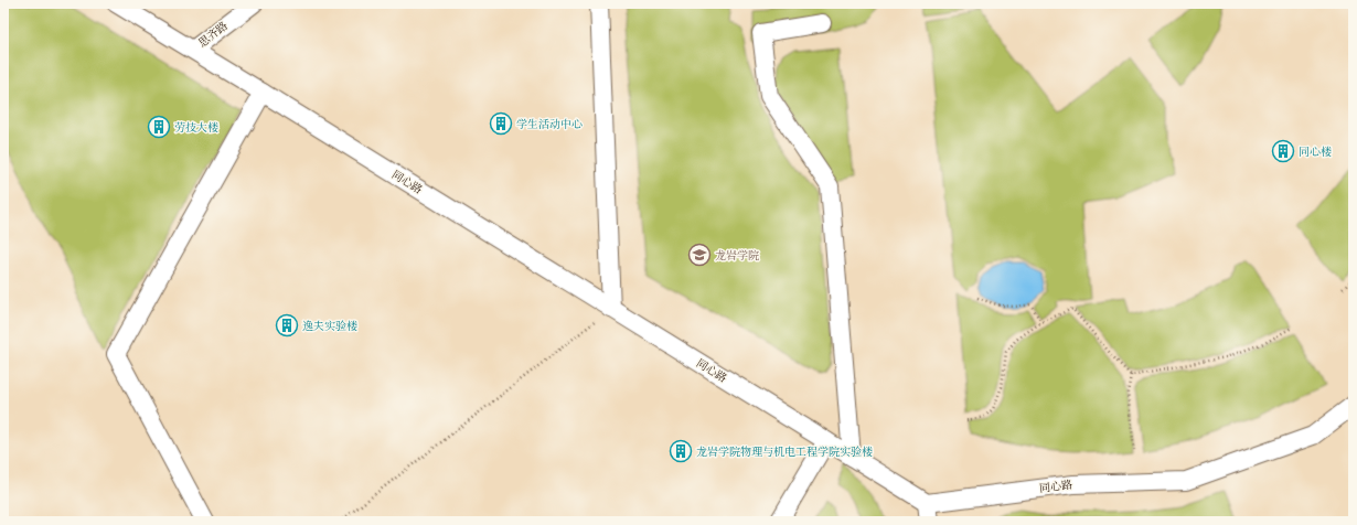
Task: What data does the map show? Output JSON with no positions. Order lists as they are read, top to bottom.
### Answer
{
  "streets": {
    "street": ["思齐路", "同心路"]
  },
  "crossings": [
    ["思齐路", "同心路"]
  ],
  "places": {
    "building": [
      "学生活动中心",
      "劳技大楼",
      "同心楼",
      "逸夫实验楼",
      "龙岩学院物理与机电工程学院实验楼"
    ],
    "school or university": ["龙岩学院"]
  }
}
